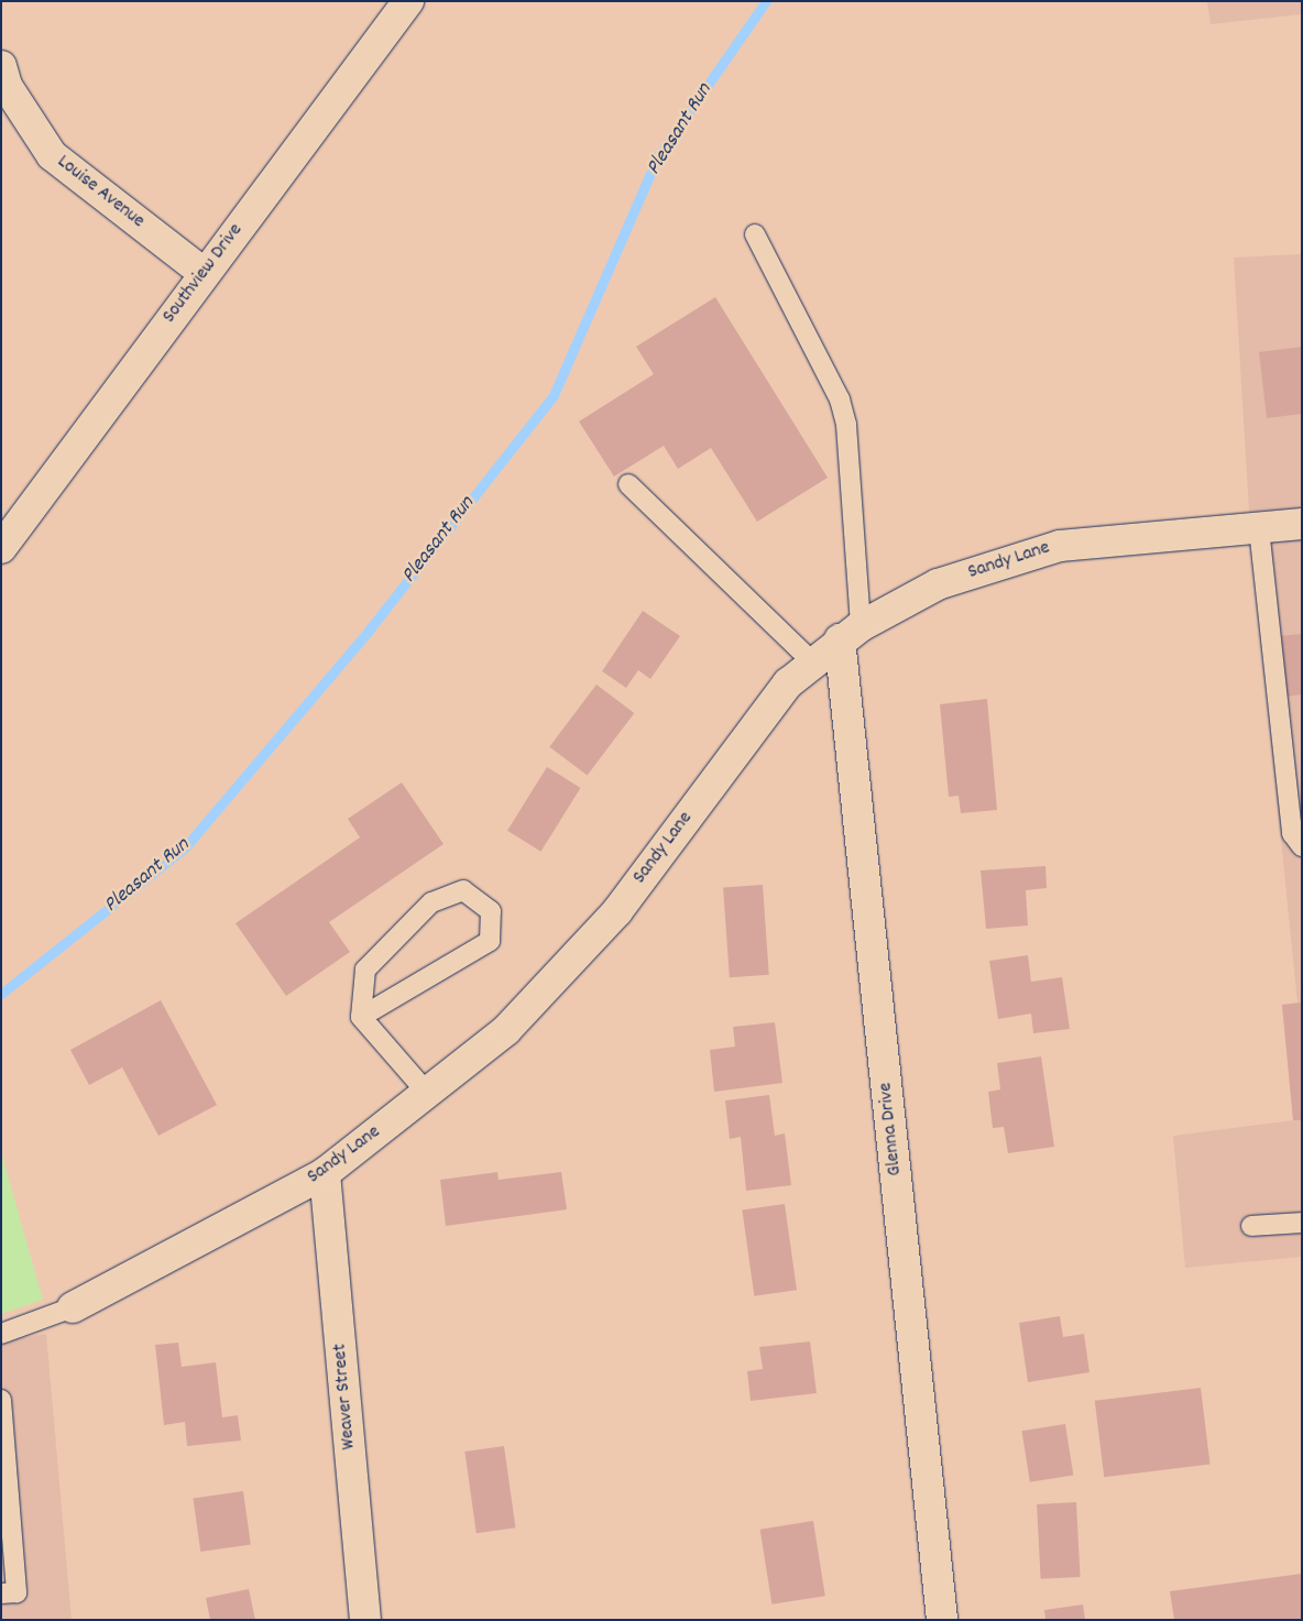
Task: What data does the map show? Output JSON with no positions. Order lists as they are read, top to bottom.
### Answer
{
  "streets": {
    "street": [
      "Louise Avenue",
      "Southview Drive",
      "Sandy Lane",
      "Glenna Drive",
      "Weaver Street"
    ]
  },
  "crossings": [
    ["Louise Avenue", "Southview Drive"],
    ["Sandy Lane", "Glenna Drive"],
    ["Sandy Lane", "Weaver Street"]
  ],
  "water": ["Pleasant Run"]
}
